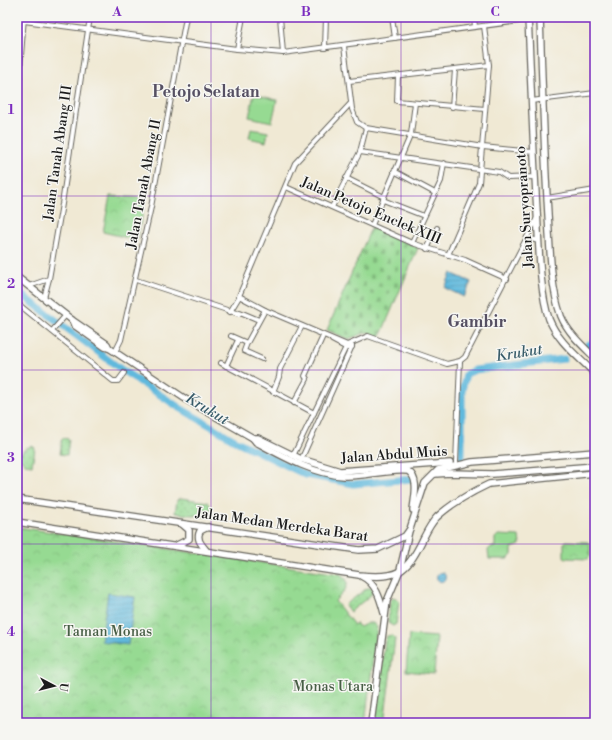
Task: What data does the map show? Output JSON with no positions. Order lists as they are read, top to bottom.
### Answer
{
  "streets": {
    "main road": ["Jalan Suryopranoto", "Jalan Abdul Muis", "Jalan Medan Merdeka Barat"],
    "street": ["Jalan Tanah Abang III", "Jalan Tanah Abang II", "Jalan Petojo Enclek XIII"]
  },
  "crossings": [
    ["Jalan Tanah Abang III", "Jalan Abdul Muis"],
    ["Jalan Tanah Abang II", "Jalan Abdul Muis"]
  ],
  "districts": ["Petojo Selatan", "Gambir"],
  "water": ["Krukut"],
  "parks": ["Taman Monas", "Monas Utara"],
  "north": "right",
  "grid": {
    "columns": ["A", "B", "C"],
    "rows": [
      "1",
      "2",
      "3",
      "4"
    ]
  }
}
